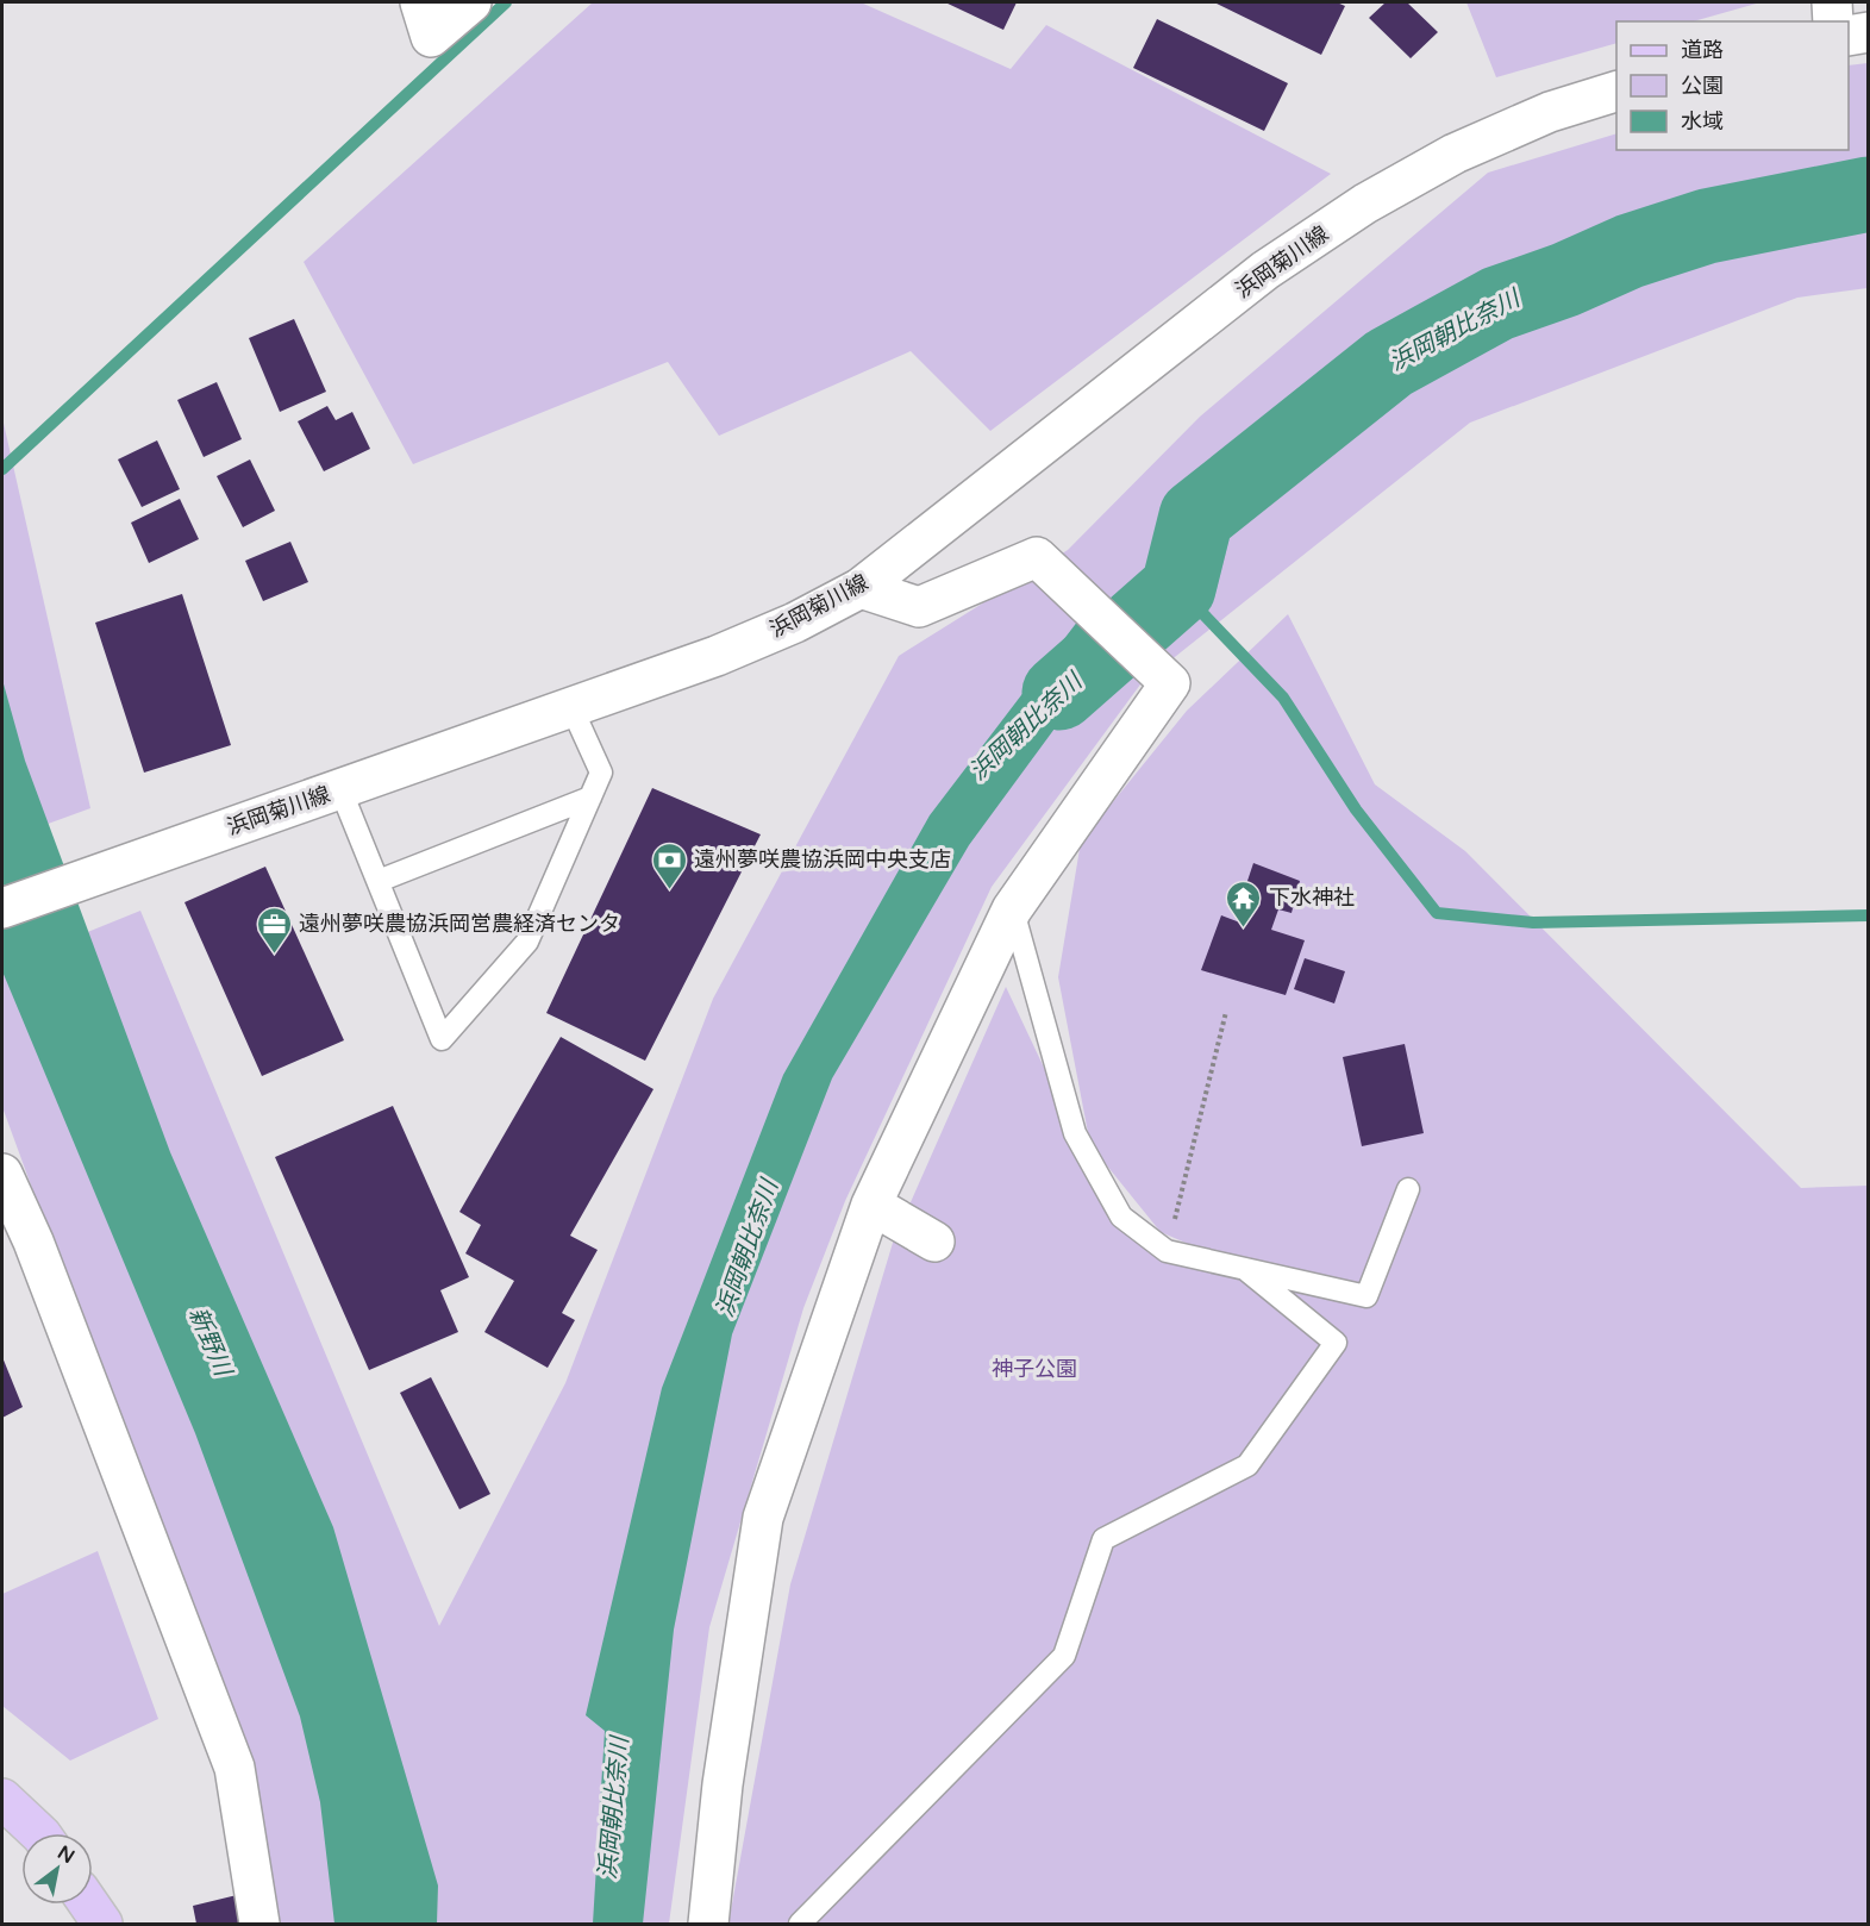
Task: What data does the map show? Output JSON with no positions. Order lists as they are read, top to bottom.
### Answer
{
  "streets": {
    "street": ["浜岡菊川線"]
  },
  "water": ["浜岡朝比奈川", "新野川"],
  "parks": ["神子公園"],
  "places": {
    "bank": ["遠州夢咲農協浜岡中央支店"],
    "temple": ["下水神社"],
    "office": ["遠州夢咲農協浜岡営農経済センタ"]
  },
  "legend": ["道路", "公園", "水域"],
  "north": "top right"
}
